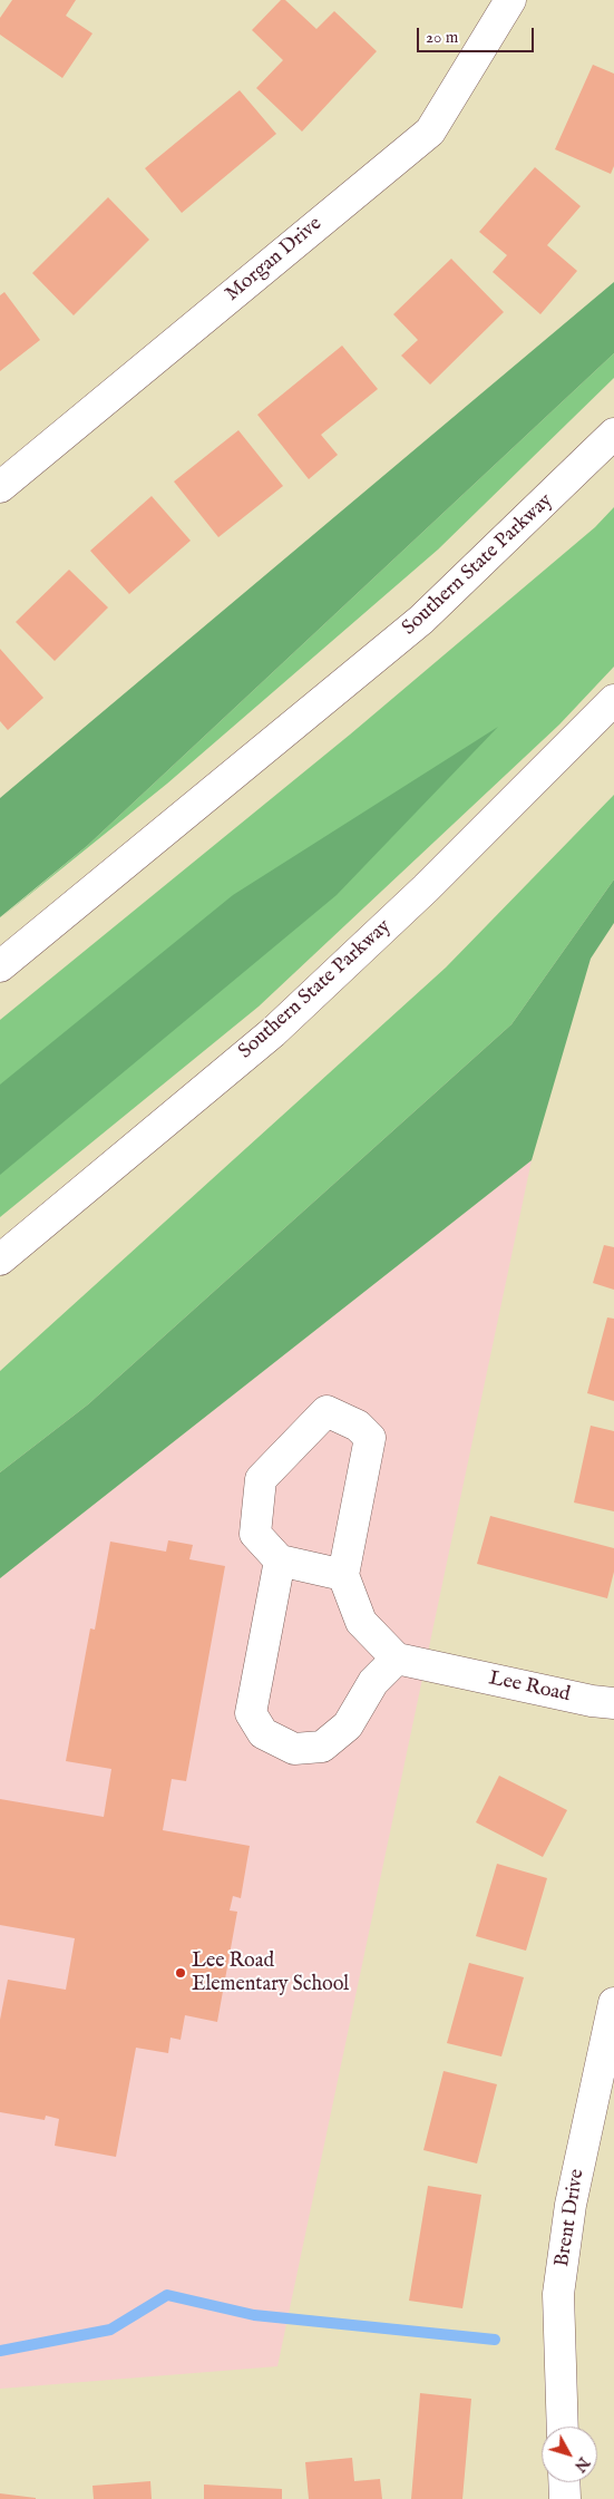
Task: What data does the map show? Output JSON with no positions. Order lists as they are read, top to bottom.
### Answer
{
  "streets": {
    "main road": [
      "Morgan Drive",
      "Southern State Parkway",
      "Lee Road",
      "Brent Drive"
    ]
  },
  "places": ["Lee Road Elementary School"],
  "scale_bar": "20 m",
  "north": "bottom right"
}
